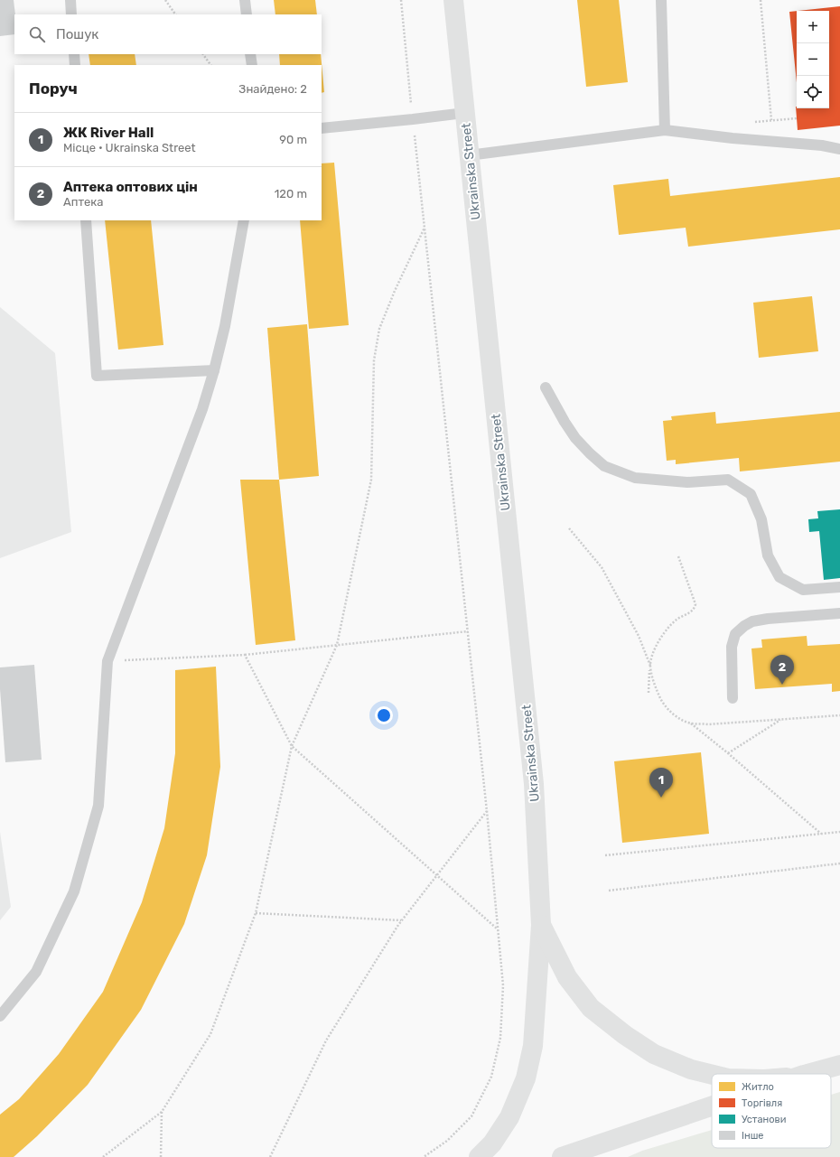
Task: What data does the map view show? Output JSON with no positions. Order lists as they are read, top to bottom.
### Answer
{
  "streets": {
    "main road": ["Ukrainska Street"]
  },
  "legend": [
    "Житло",
    "Торгівля",
    "Установи",
    "Інше"
  ],
  "page": {
    "map_buttons": ["+", "−"],
    "search": "Пошук",
    "heading": ["Поруч", "Знайдено: 2"],
    "list": [
      {
        "mark": "1",
        "name": "ЖК River Hall",
        "note": "Місце · Ukrainska Street",
        "value": "90 m"
      },
      {
        "mark": "2",
        "name": "Аптека оптових цін",
        "note": "Аптека",
        "value": "120 m"
      }
    ],
    "pins": ["2", "1"]
  }
}
